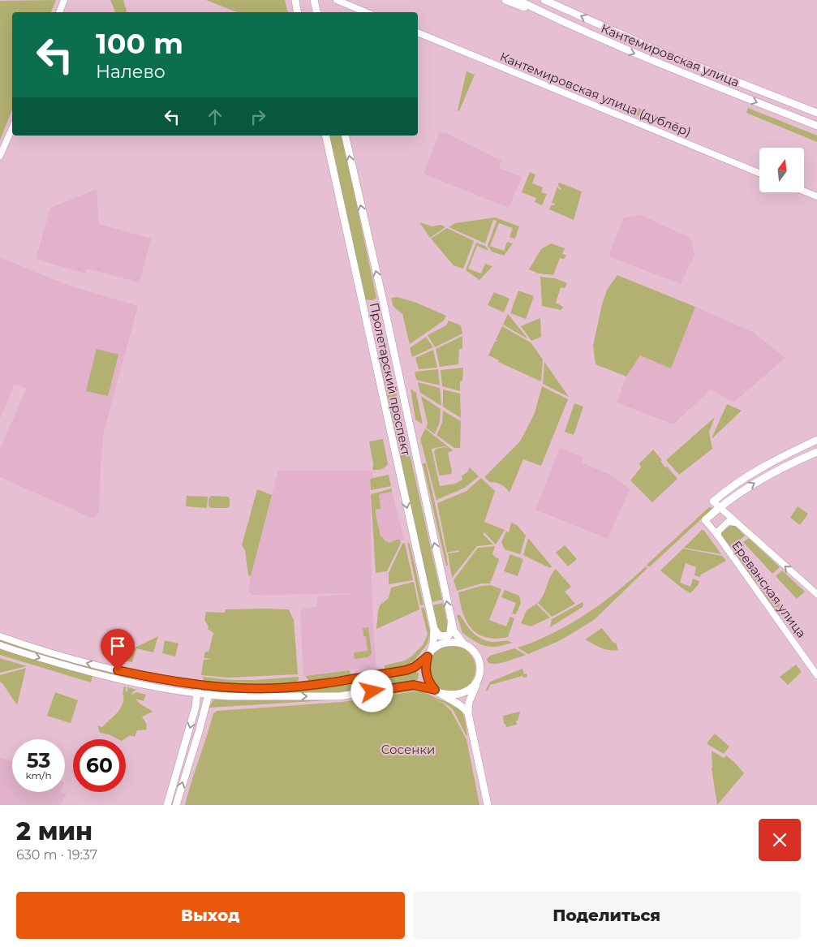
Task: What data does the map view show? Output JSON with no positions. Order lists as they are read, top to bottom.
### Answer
{
  "streets": {
    "main road": ["Кантемировская улица", "Пролетарский проспект"],
    "street": ["Кантемировская улица (дублёр)", "Ереванская улица"]
  },
  "parks": ["Сосенки"],
  "north": "top",
  "page": {
    "turn": ["100 m", "Налево"],
    "speed": "53 km/h",
    "limit": "60",
    "heading": ["2 мин", "630 m · 19:37"],
    "buttons": ["Выход", "Поделиться"]
  }
}
